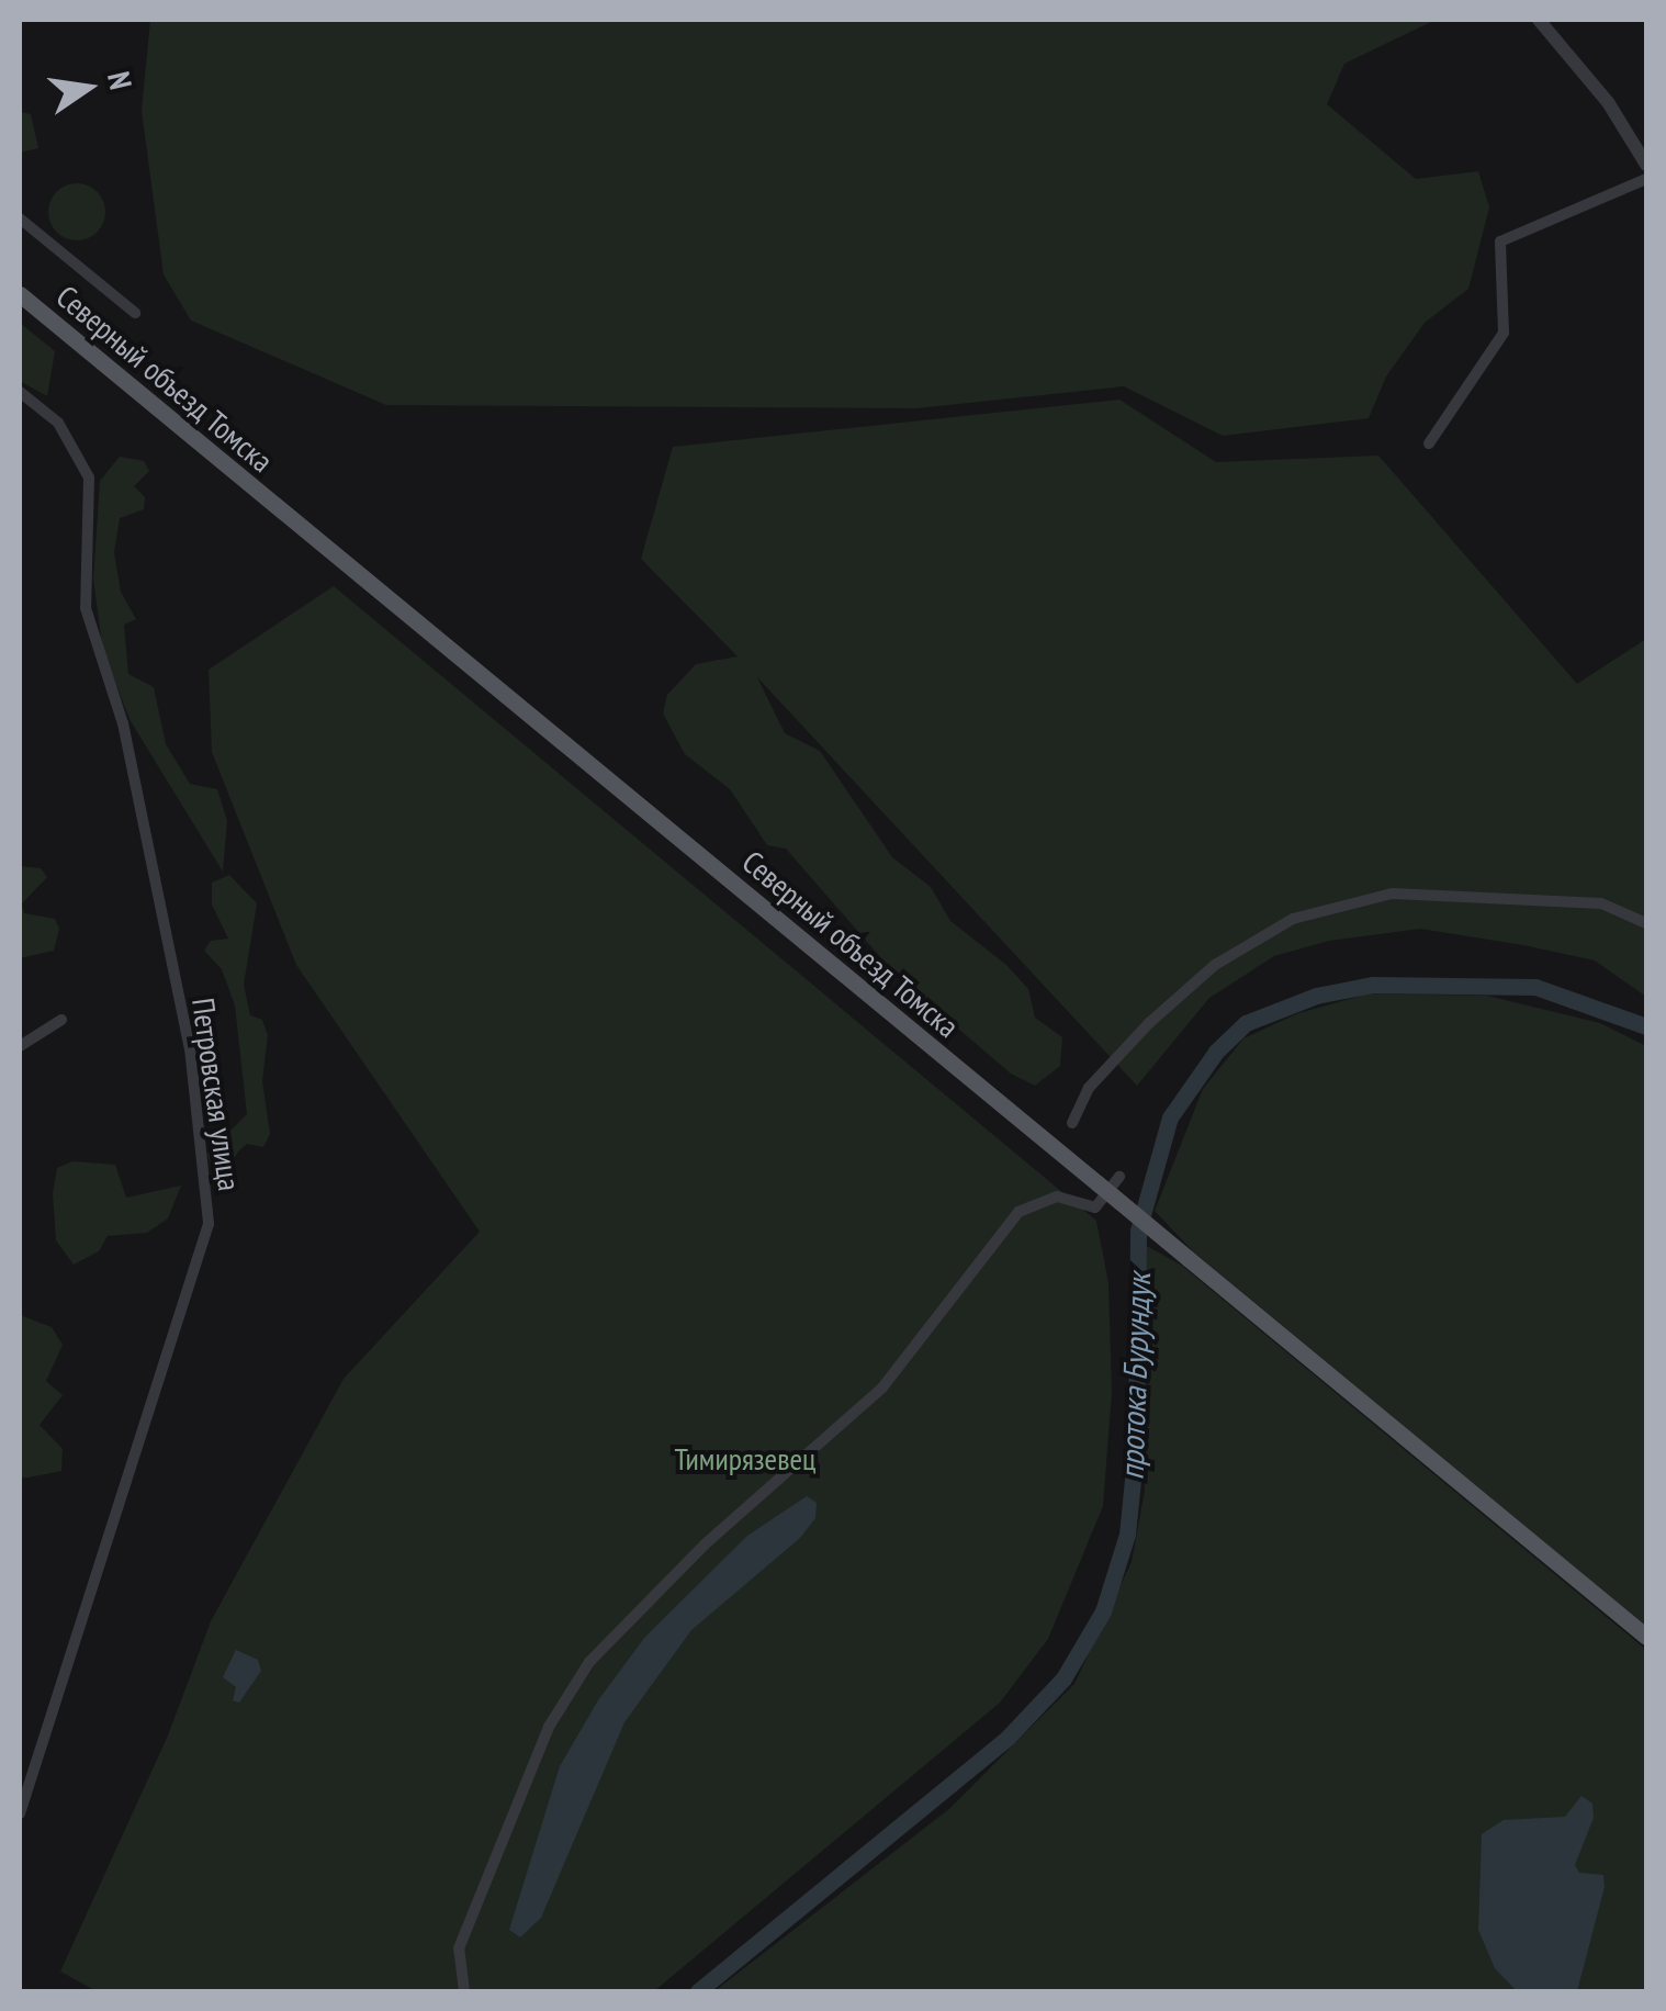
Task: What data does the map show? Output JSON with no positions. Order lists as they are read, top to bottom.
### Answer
{
  "streets": {
    "main road": ["Северный объезд Томска"],
    "street": ["Петровская улица"]
  },
  "water": ["протока Бурундук"],
  "parks": ["Тимирязевец"],
  "north": "right"
}
